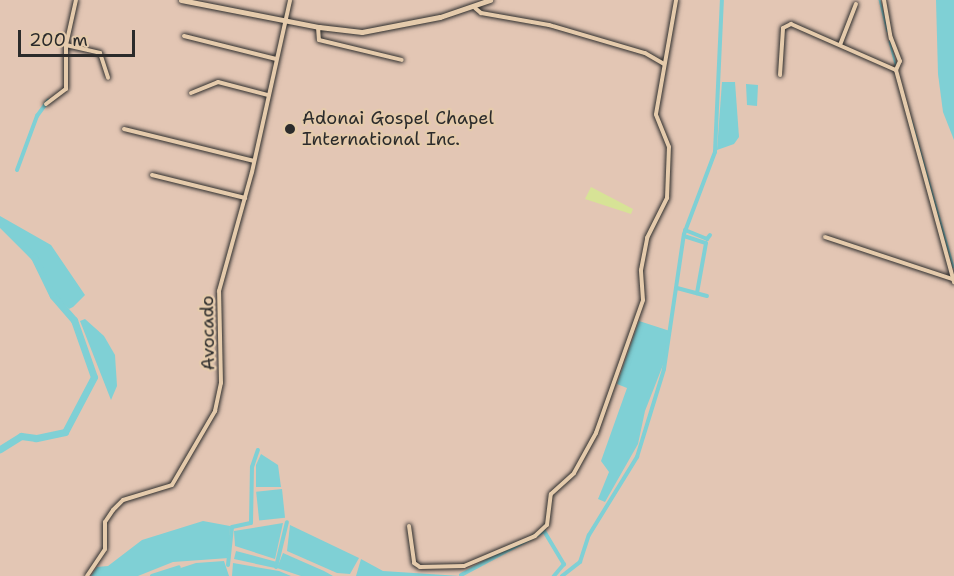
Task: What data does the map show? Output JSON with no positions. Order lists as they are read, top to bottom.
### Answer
{
  "streets": {
    "street": ["Avocado"]
  },
  "places": ["Adonai Gospel Chapel International Inc."],
  "scale_bar": "200 m"
}
